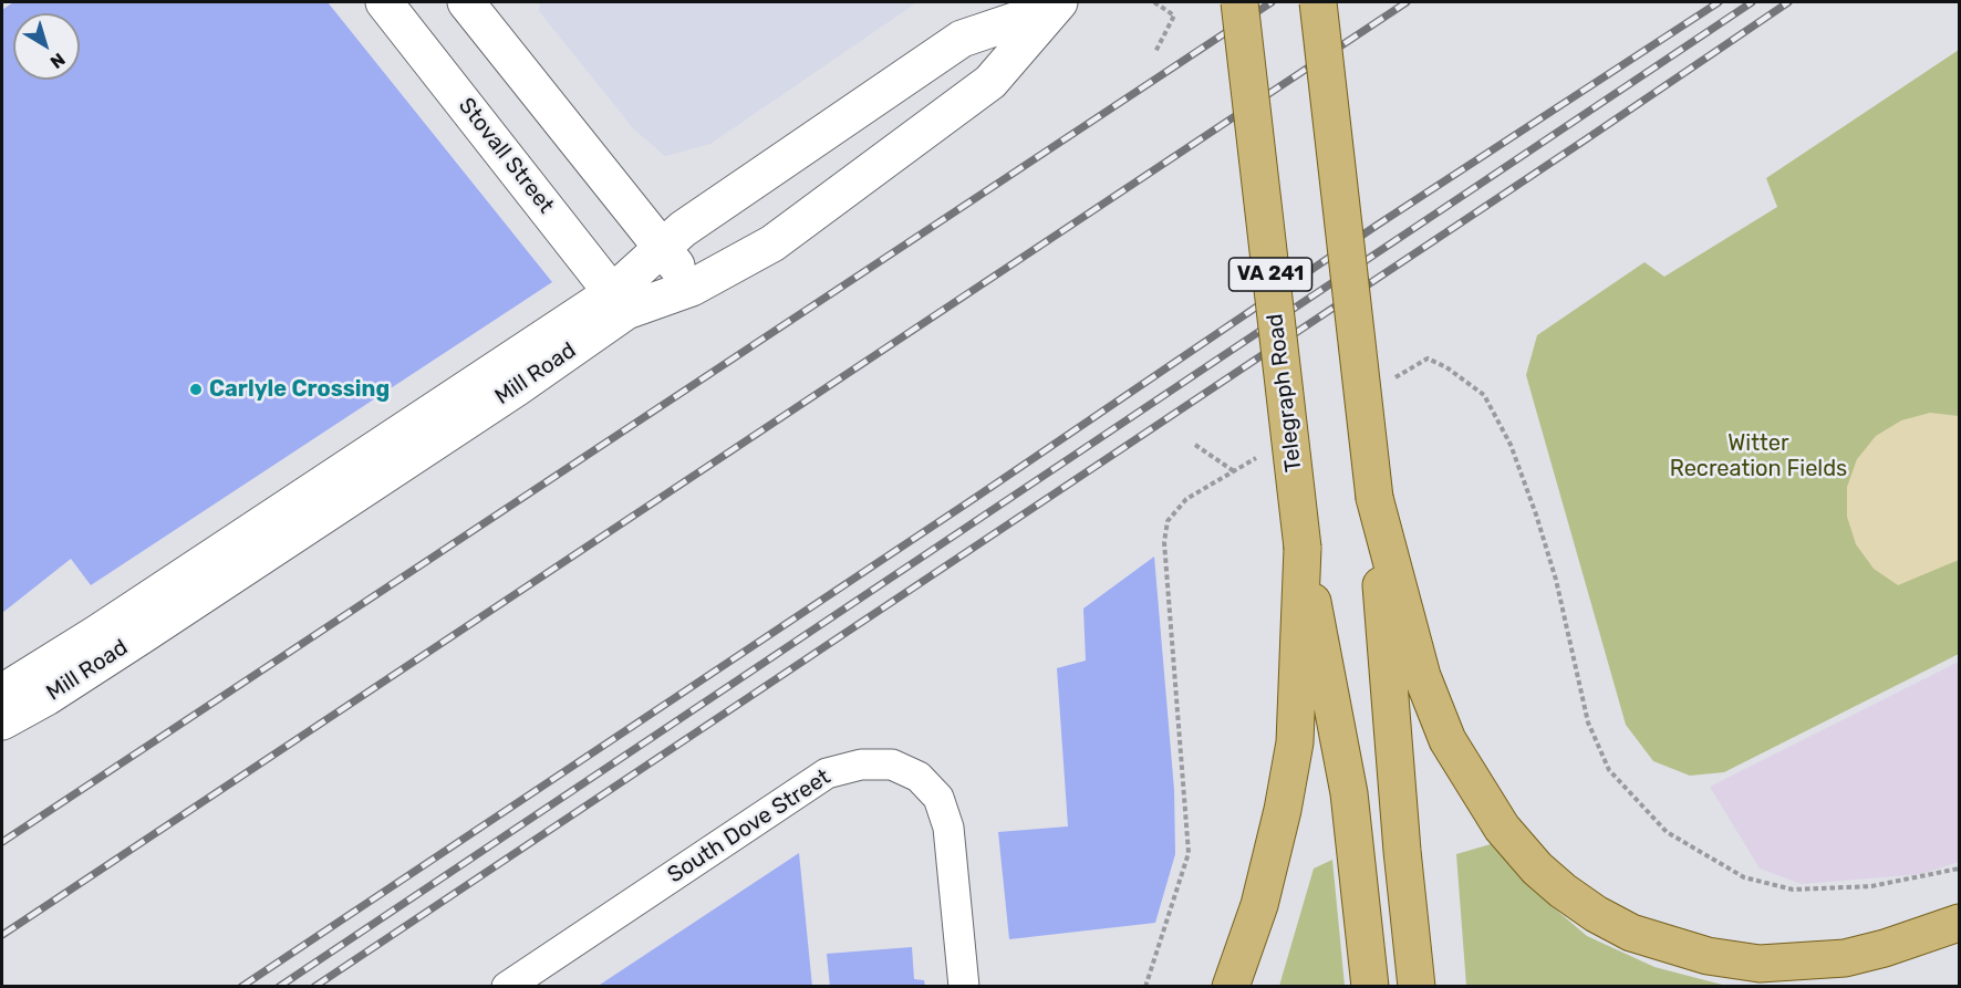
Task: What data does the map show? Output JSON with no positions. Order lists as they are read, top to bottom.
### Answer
{
  "streets": {
    "main road": ["VA 241", "Telegraph Road"],
    "street": ["Stovall Street", "Mill Road", "South Dove Street"]
  },
  "crossings": [
    ["Stovall Street", "Mill Road"]
  ],
  "parks": ["Witter Recreation Fields"],
  "places": ["Carlyle Crossing"],
  "north": "bottom right"
}
